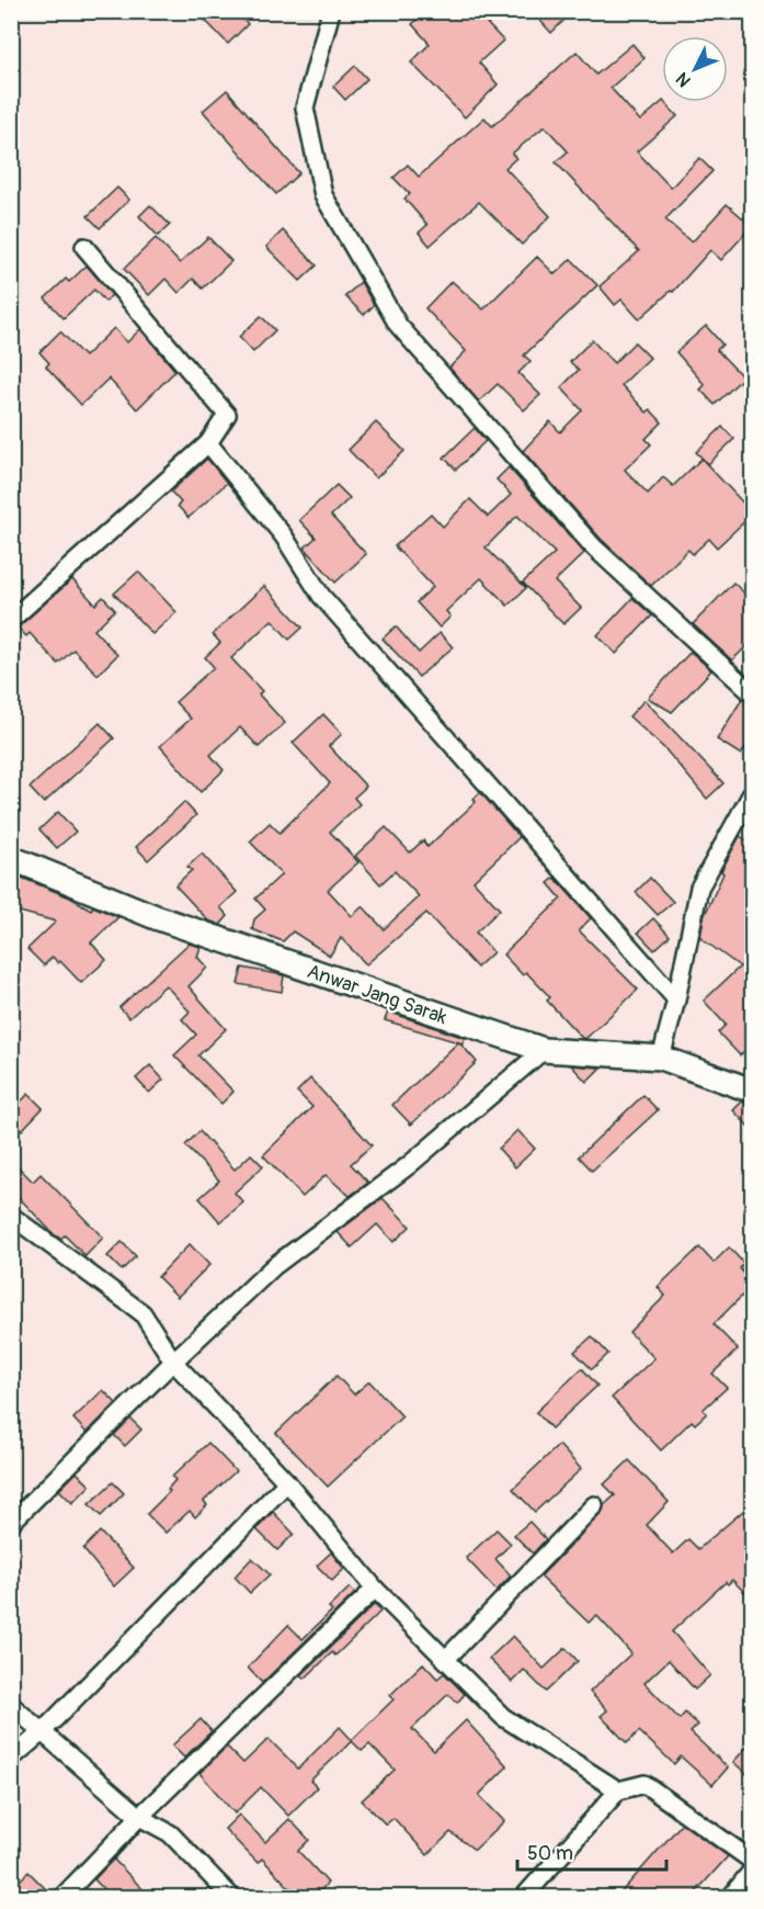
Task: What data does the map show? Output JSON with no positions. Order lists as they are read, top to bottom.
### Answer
{
  "streets": {
    "main road": ["Anwar Jang Sarak"]
  },
  "scale_bar": "50 m",
  "north": "bottom left"
}
